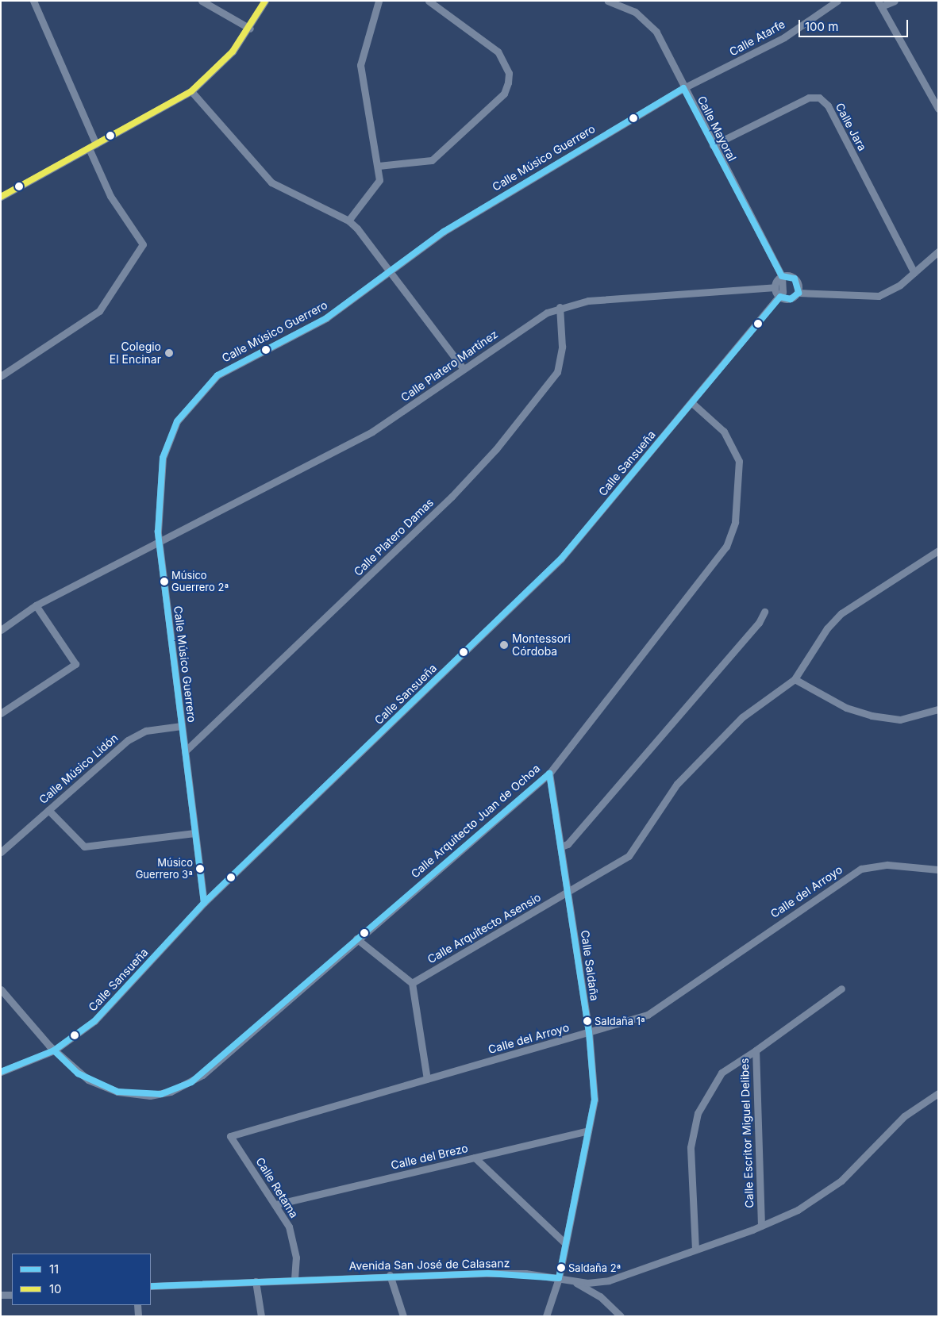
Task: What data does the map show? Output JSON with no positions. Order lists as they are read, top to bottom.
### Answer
{
  "streets": {
    "street": [
      "Calle Atarfe",
      "Calle Jara",
      "Calle Mayoral",
      "Calle Músico Guerrero",
      "Calle Platero Martínez",
      "Calle Sansueña",
      "Calle Platero Damas",
      "Calle Músico Lidón",
      "Calle Arquitecto Juan de Ochoa",
      "Calle del Arroyo",
      "Calle Arquitecto Asensio",
      "Calle Saldaña",
      "Calle Escritor Miguel Delibes",
      "Calle del Brezo",
      "Calle Retama",
      "Avenida San José de Calasanz"
    ]
  },
  "crossings": [
    ["Calle Atarfe", "Calle Mayoral"],
    ["Calle Atarfe", "Calle Músico Guerrero"],
    ["Calle Jara", "Calle Mayoral"],
    ["Calle Mayoral", "Calle Músico Guerrero"],
    ["Calle Mayoral", "Calle Sansueña"],
    ["Calle Músico Guerrero", "Calle Platero Martínez"],
    ["Calle Músico Guerrero", "Calle Sansueña"],
    ["Calle Músico Guerrero", "Calle Platero Damas"],
    ["Calle Músico Guerrero", "Calle Músico Lidón"],
    ["Calle Platero Martínez", "Calle Platero Damas"],
    ["Calle Sansueña", "Calle Arquitecto Juan de Ochoa"],
    ["Calle Arquitecto Juan de Ochoa", "Calle Saldaña"],
    ["Calle del Arroyo", "Calle Saldaña"],
    ["Calle del Arroyo", "Calle Retama"],
    ["Calle Arquitecto Asensio", "Calle Saldaña"],
    ["Calle Saldaña", "Calle del Brezo"],
    ["Calle Saldaña", "Avenida San José de Calasanz"],
    ["Calle Escritor Miguel Delibes", "Avenida San José de Calasanz"],
    ["Calle del Brezo", "Calle Retama"],
    ["Calle Retama", "Avenida San José de Calasanz"]
  ],
  "places": [
    "Colegio El Encinar",
    "Músico Guerrero 2ª",
    "Montessori Córdoba",
    "Músico Guerrero 3ª",
    "Saldaña 1ª",
    "Saldaña 2ª"
  ],
  "lines": ["transit line 10", "transit line 11"],
  "legend": ["11", "10"],
  "scale_bar": "100 m"
}
